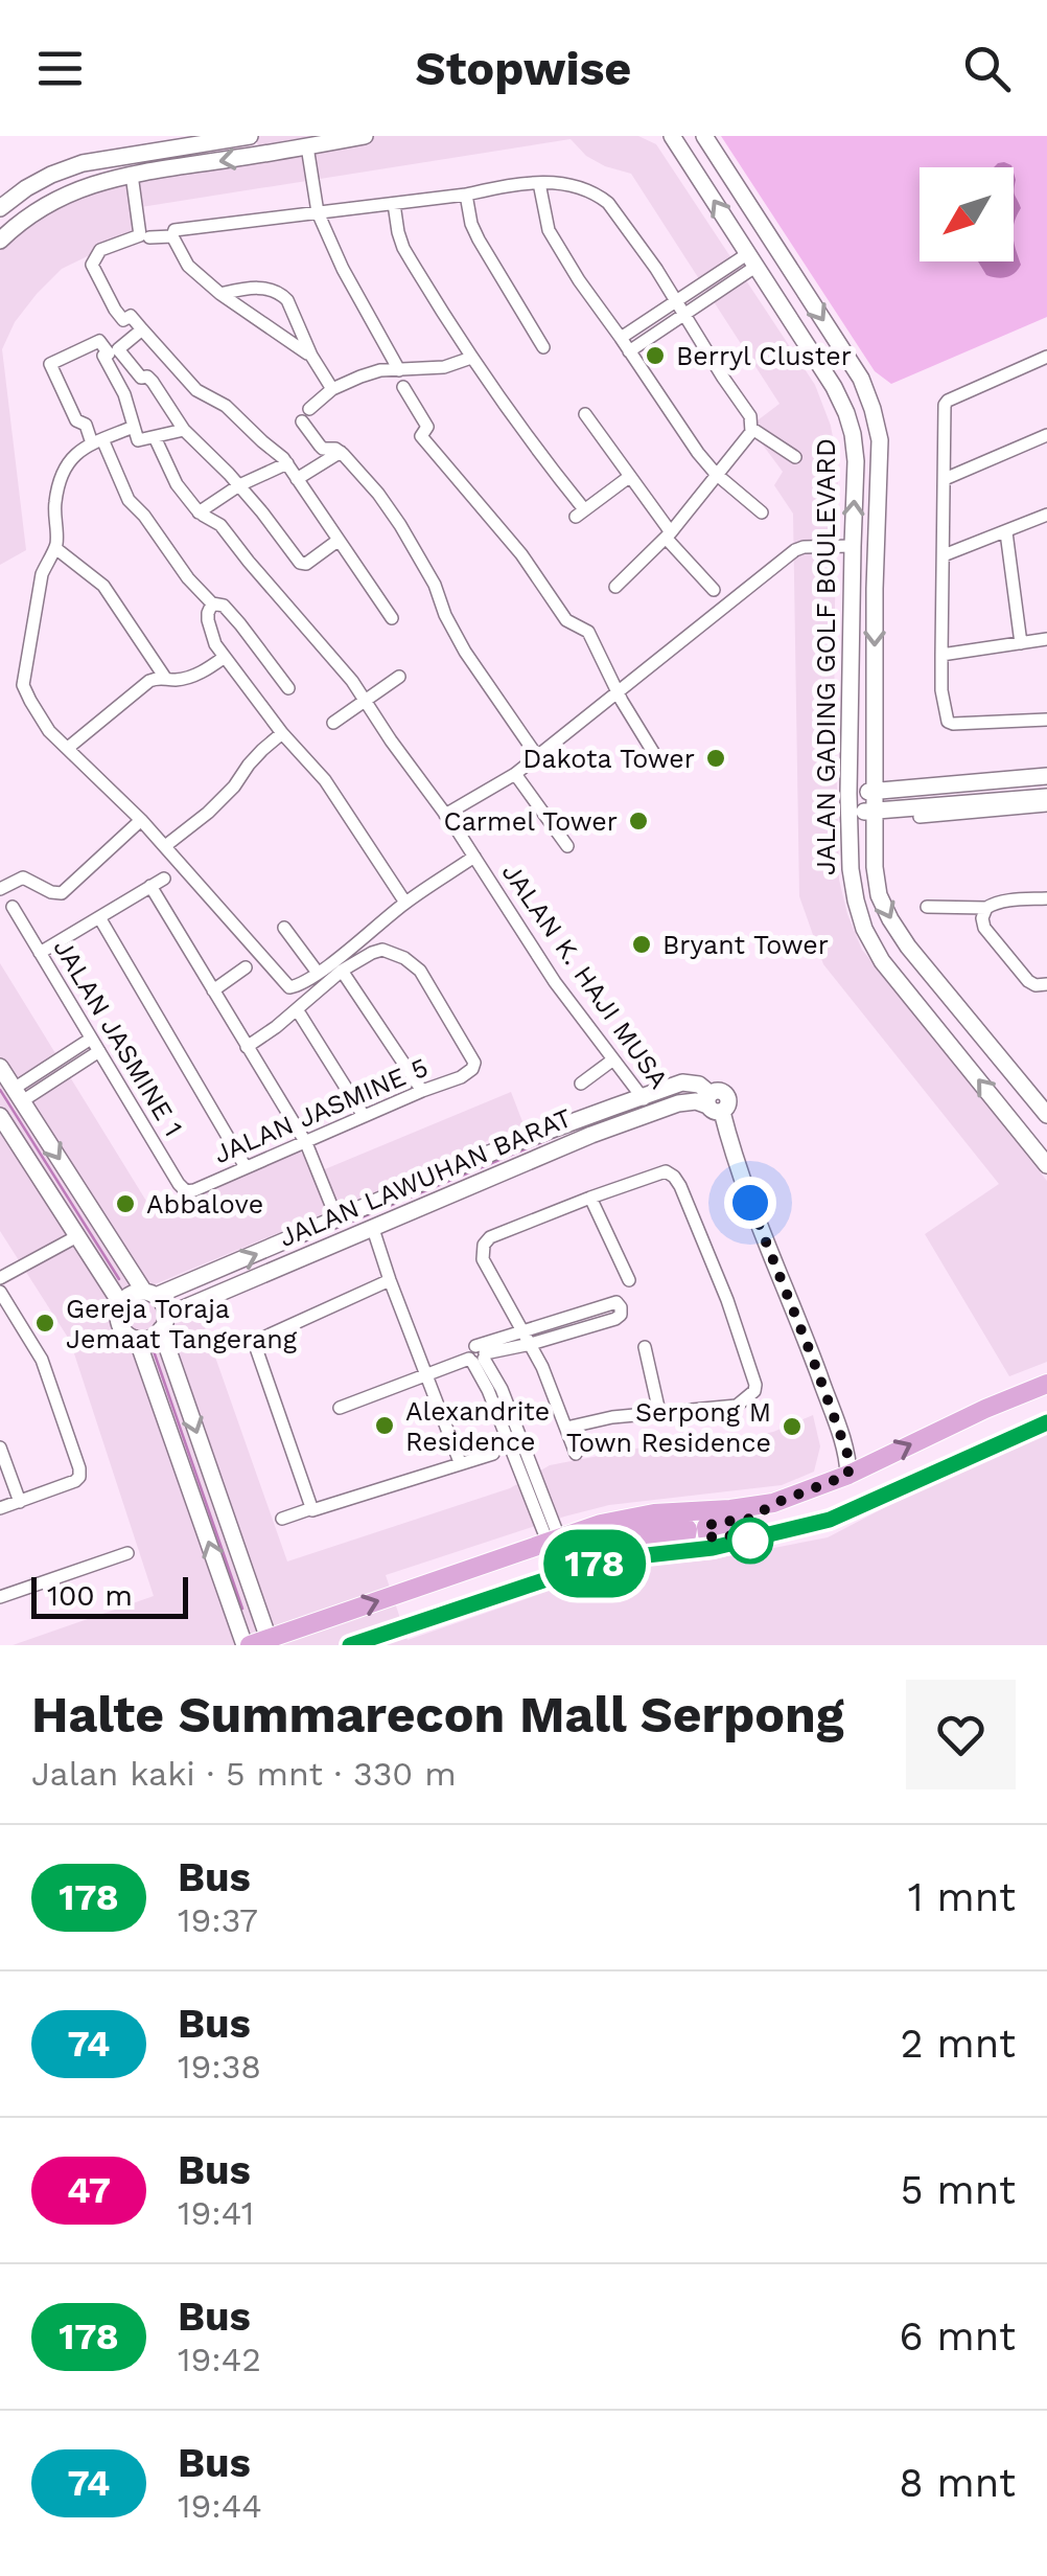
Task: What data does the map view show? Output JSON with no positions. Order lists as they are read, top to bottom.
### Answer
{
  "streets": {
    "street": [
      "JALAN GADING GOLF BOULEVARD",
      "JALAN K. HAJI MUSA",
      "JALAN JASMINE 1",
      "JALAN JASMINE 5",
      "JALAN LAWUHAN BARAT"
    ]
  },
  "crossings": [
    ["JALAN K. HAJI MUSA", "JALAN LAWUHAN BARAT"],
    ["JALAN JASMINE 1", "JALAN JASMINE 5"]
  ],
  "places": [
    "Berryl Cluster",
    "Dakota Tower",
    "Carmel Tower",
    "Bryant Tower",
    "Abbalove",
    "Gereja Toraja Jemaat Tangerang",
    "Alexandrite Residence",
    "Serpong M Town Residence"
  ],
  "lines": ["bus line 178"],
  "scale_bar": "100 m",
  "north": "bottom left",
  "page": {
    "header": "Stopwise",
    "on_map": "178",
    "scale": "100 m",
    "heading": ["Halte Summarecon Mall Serpong", "Jalan kaki · 5 mnt · 330 m"],
    "list": [
      {
        "mark": "178",
        "name": "Bus",
        "note": "19:37",
        "value": "1 mnt"
      },
      {
        "mark": "74",
        "name": "Bus",
        "note": "19:38",
        "value": "2 mnt"
      },
      {
        "mark": "47",
        "name": "Bus",
        "note": "19:41",
        "value": "5 mnt"
      },
      {
        "mark": "178",
        "name": "Bus",
        "note": "19:42",
        "value": "6 mnt"
      },
      {
        "mark": "74",
        "name": "Bus",
        "note": "19:44",
        "value": "8 mnt"
      }
    ]
  }
}
